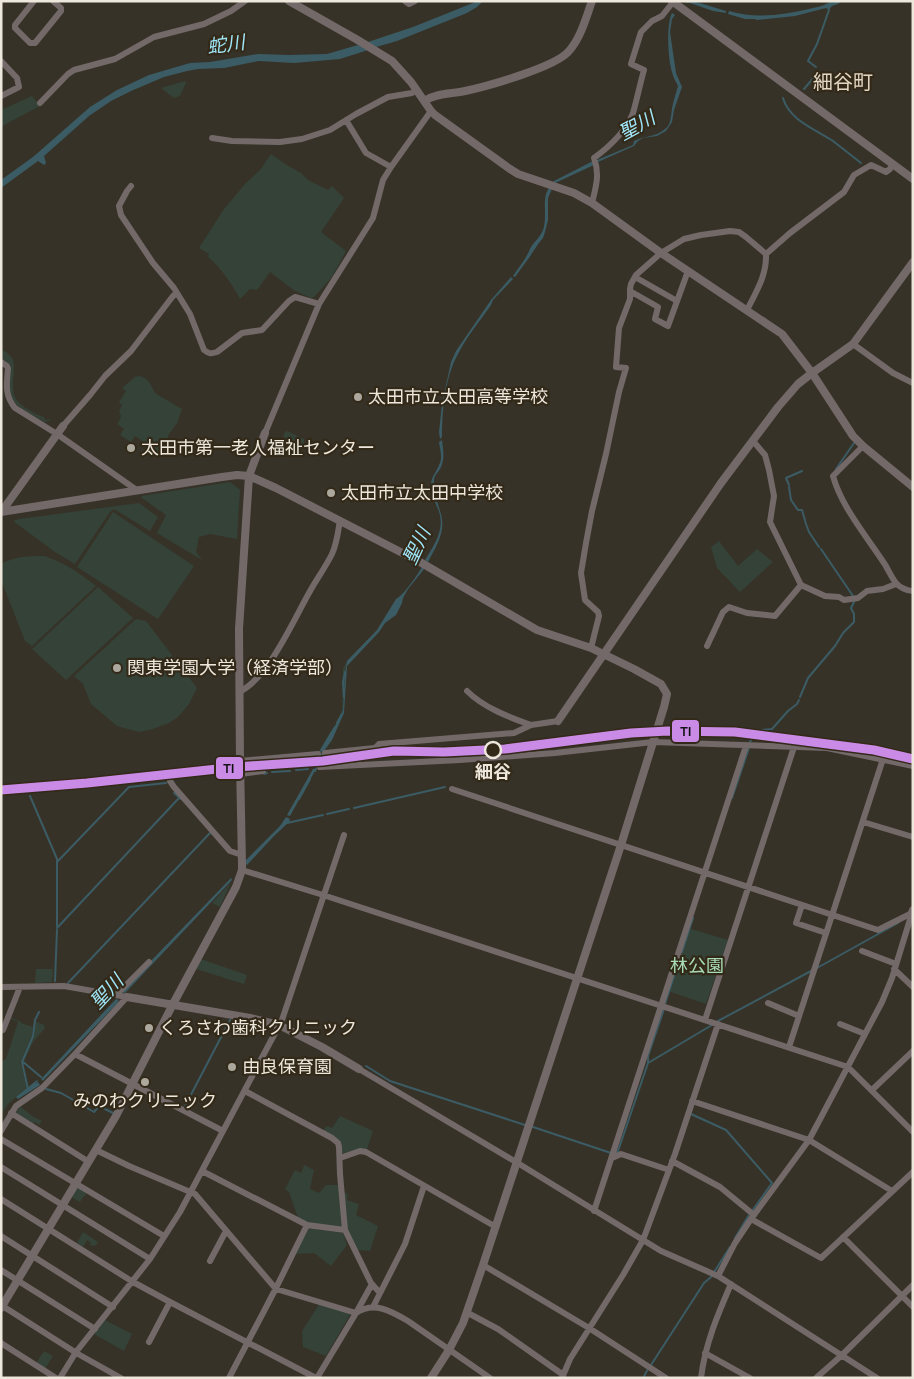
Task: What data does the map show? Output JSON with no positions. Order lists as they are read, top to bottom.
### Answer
{
  "districts": ["細谷町"],
  "water": ["蛇川", "聖川"],
  "parks": ["林公園"],
  "places": [
    "太田市立太田高等学校",
    "太田市第一老人福祉センター",
    "太田市立太田中学校",
    "関東学園大学（経済学部）",
    "細谷",
    "くろさわ歯科クリニック",
    "由良保育園",
    "みのわクリニック"
  ],
  "lines": ["transit line TI"]
}
